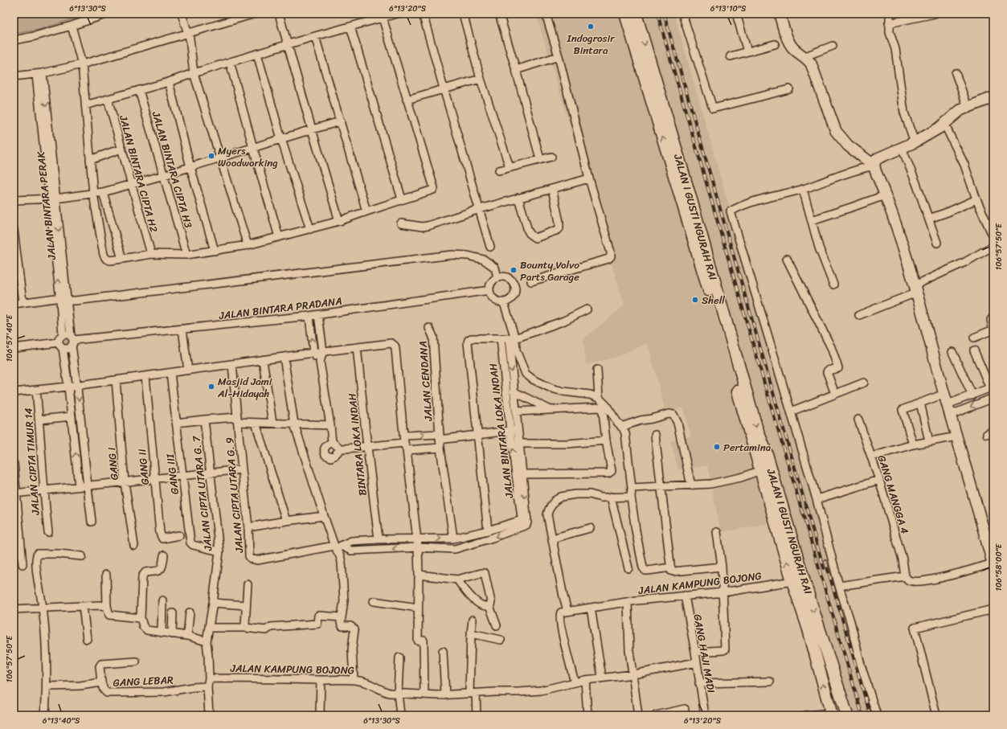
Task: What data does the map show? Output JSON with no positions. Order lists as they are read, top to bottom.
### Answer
{
  "streets": {
    "main road": ["JALAN I GUSTI NGURAH RAI"],
    "street": [
      "JALAN BINTARA CIPTA H3",
      "JALAN BINTARA CIPTA H2",
      "JALAN BINTARA PERAK",
      "JALAN BINTARA PRADANA",
      "JALAN CENDANA",
      "JALAN BINTARA LOKA INDAH",
      "BINTARA LOKA INDAH",
      "JALAN CIPTA TIMUR 14",
      "GANG I",
      "GANG II",
      "GANG III",
      "JALAN CIPTA UTARA G. 7",
      "GANG MANGGA 4",
      "JALAN CIPTA UTARA G. 9",
      "JALAN KAMPUNG BOJONG",
      "GANG HAJI MADI",
      "GANG LEBAR"
    ]
  },
  "crossings": [
    ["JALAN BINTARA PERAK", "JALAN BINTARA PRADANA"],
    ["JALAN I GUSTI NGURAH RAI", "JALAN KAMPUNG BOJONG"],
    ["GANG III", "JALAN CIPTA UTARA G. 7"],
    ["JALAN CIPTA UTARA G. 7", "JALAN KAMPUNG BOJONG"],
    ["JALAN CIPTA UTARA G. 7", "GANG LEBAR"],
    ["JALAN KAMPUNG BOJONG", "GANG HAJI MADI"]
  ],
  "places": [
    "Indogrosir Bintara",
    "Myers Woodworking",
    "Bounty Volvo Parts Garage",
    "Shell",
    "Masjid Jami Al-Hidayah",
    "Pertamina"
  ],
  "coordinates": [
    "6°13'30\"S",
    "6°13'20\"S",
    "6°13'10\"S",
    "106°57'50\"E",
    "106°57'40\"E",
    "106°58'00\"E",
    "6°13'40\"S"
  ]
}
